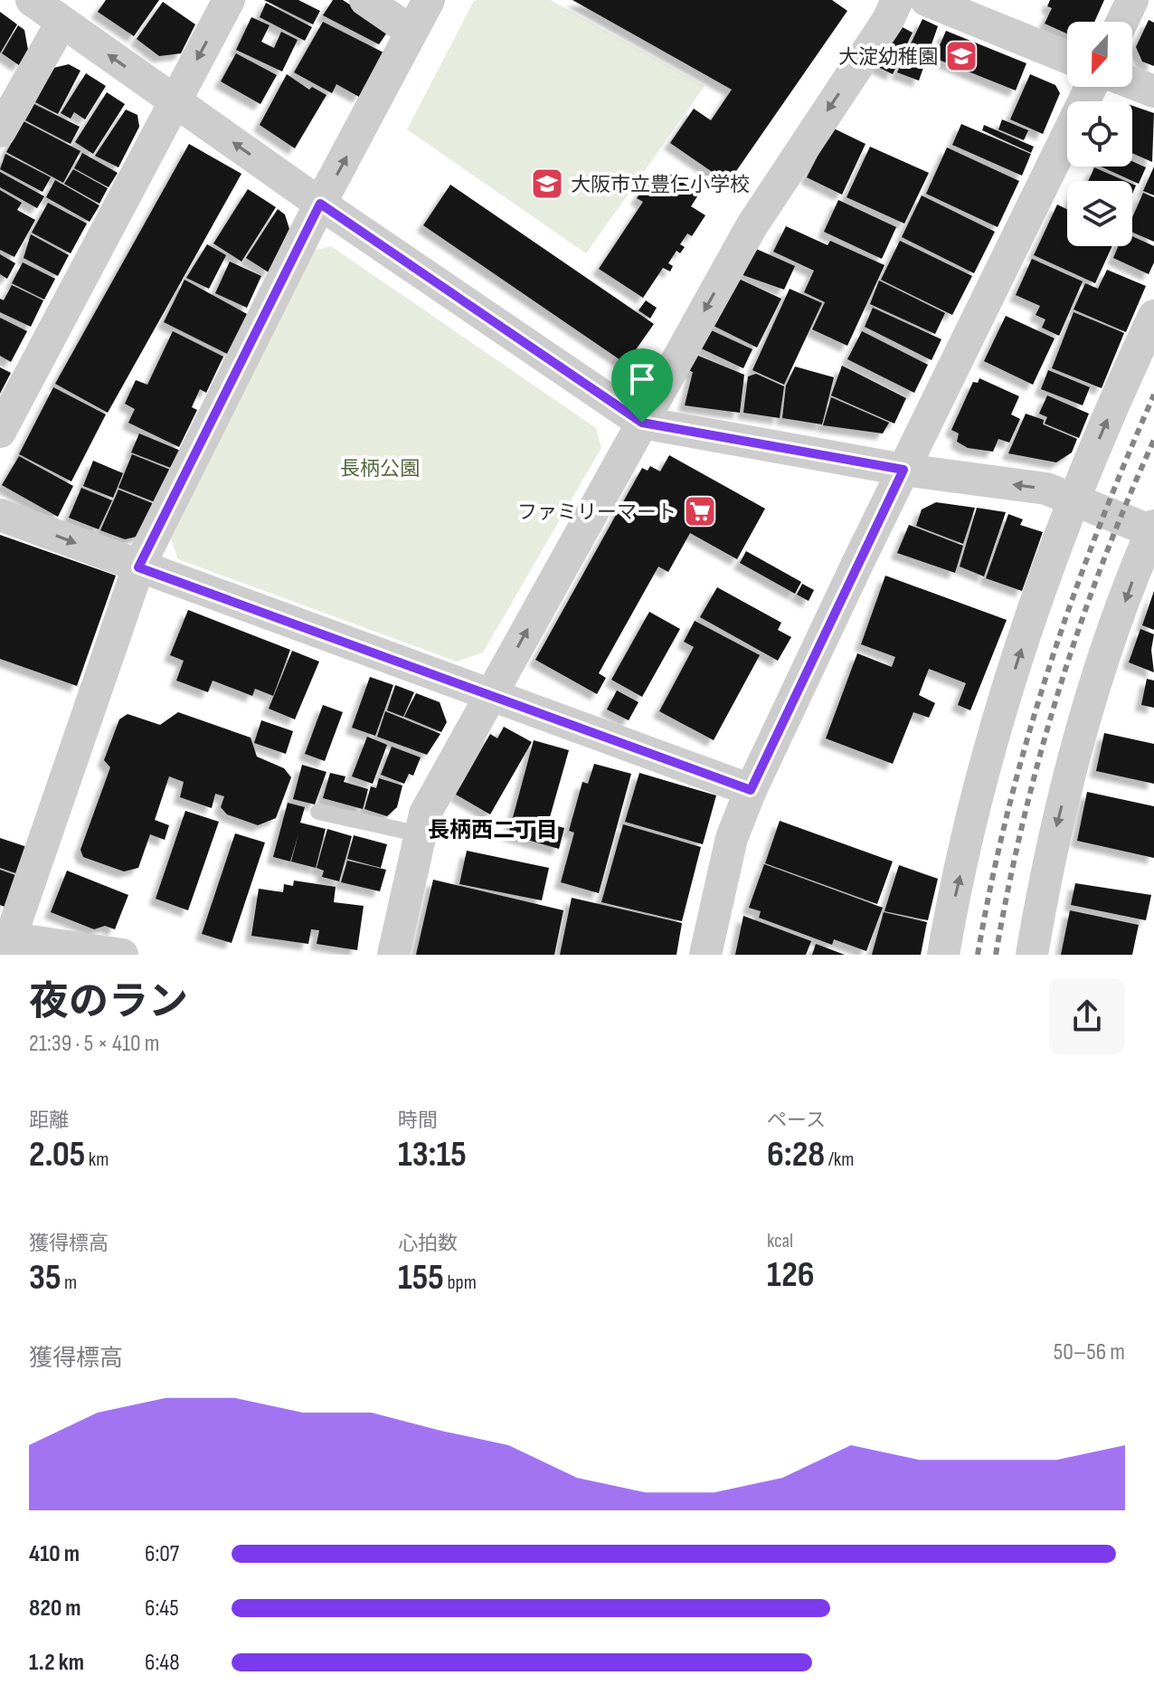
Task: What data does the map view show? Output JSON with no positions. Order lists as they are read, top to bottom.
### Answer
{
  "districts": ["長柄西二丁目"],
  "parks": ["長柄公園"],
  "places": {
    "school or university": ["大淀幼稚園", "大阪市立豊仁小学校"],
    "supermarket": ["ファミリーマート"]
  },
  "north": "bottom",
  "page": {
    "heading": ["夜のラン", "21:39 · 5 × 410 m"],
    "stats": [
      ["距離", "2.05 km"],
      ["時間", "13:15"],
      ["ペース", "6:28 /km"],
      ["獲得標高", "35 m"],
      ["心拍数", "155 bpm"],
      ["kcal", "126"]
    ],
    "chart": ["獲得標高", "50–56 m"],
    "list": [
      {
        "name": "410 m",
        "note": "6:07"
      },
      {
        "name": "820 m",
        "note": "6:45"
      },
      {
        "name": "1.2 km",
        "note": "6:48"
      }
    ]
  }
}
